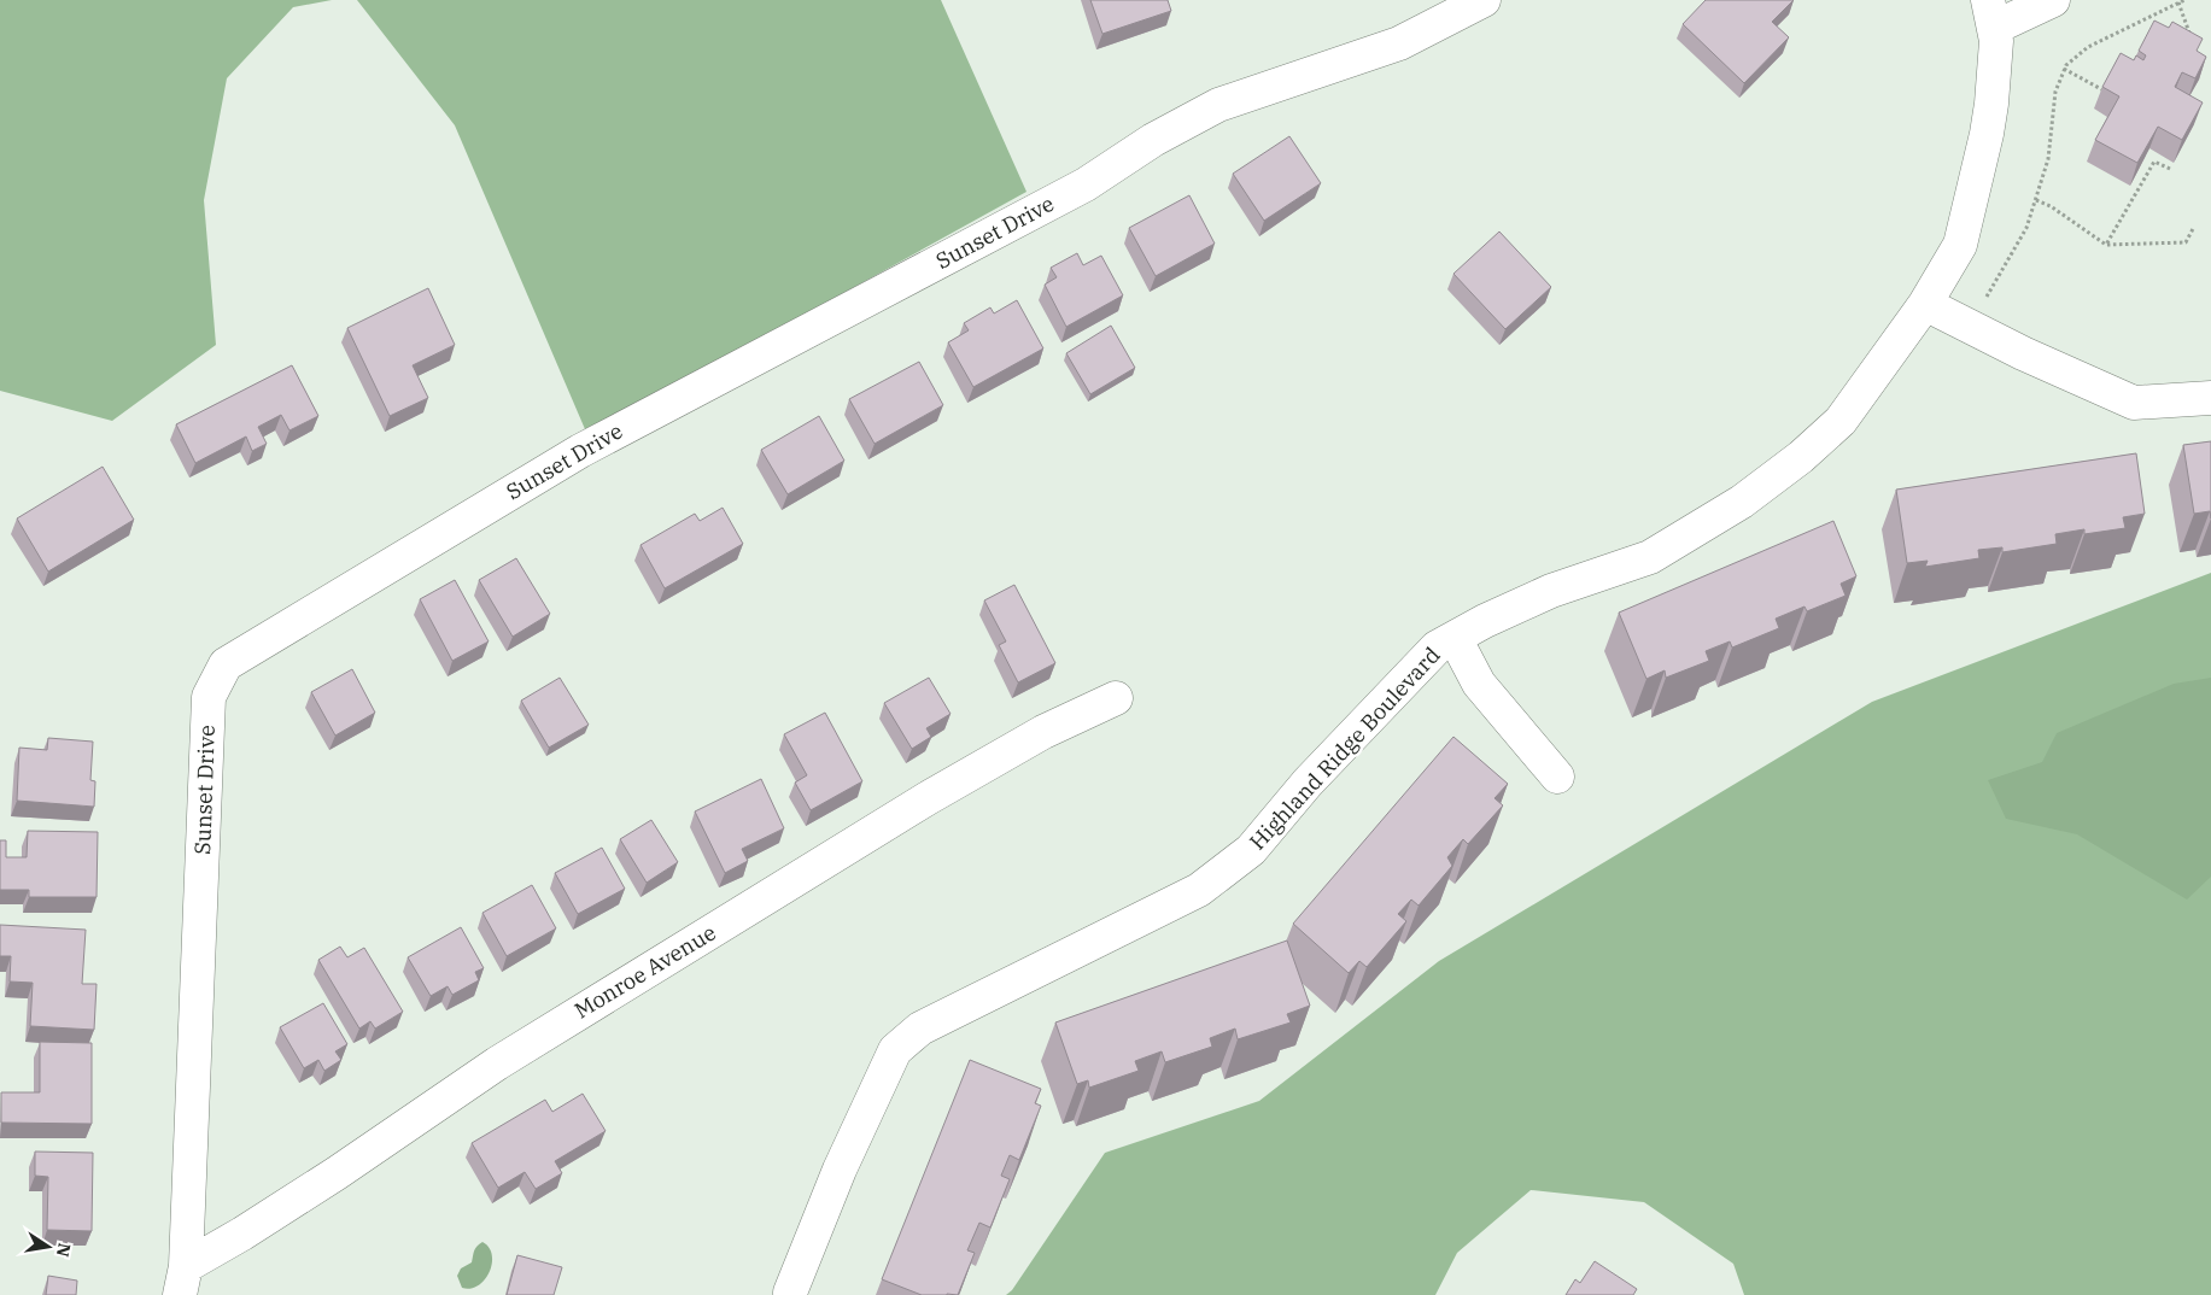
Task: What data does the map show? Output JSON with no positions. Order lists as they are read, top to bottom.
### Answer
{
  "streets": {
    "street": ["Sunset Drive", "Highland Ridge Boulevard", "Monroe Avenue"]
  },
  "crossings": [
    ["Sunset Drive", "Monroe Avenue"]
  ],
  "north": "right"
}
